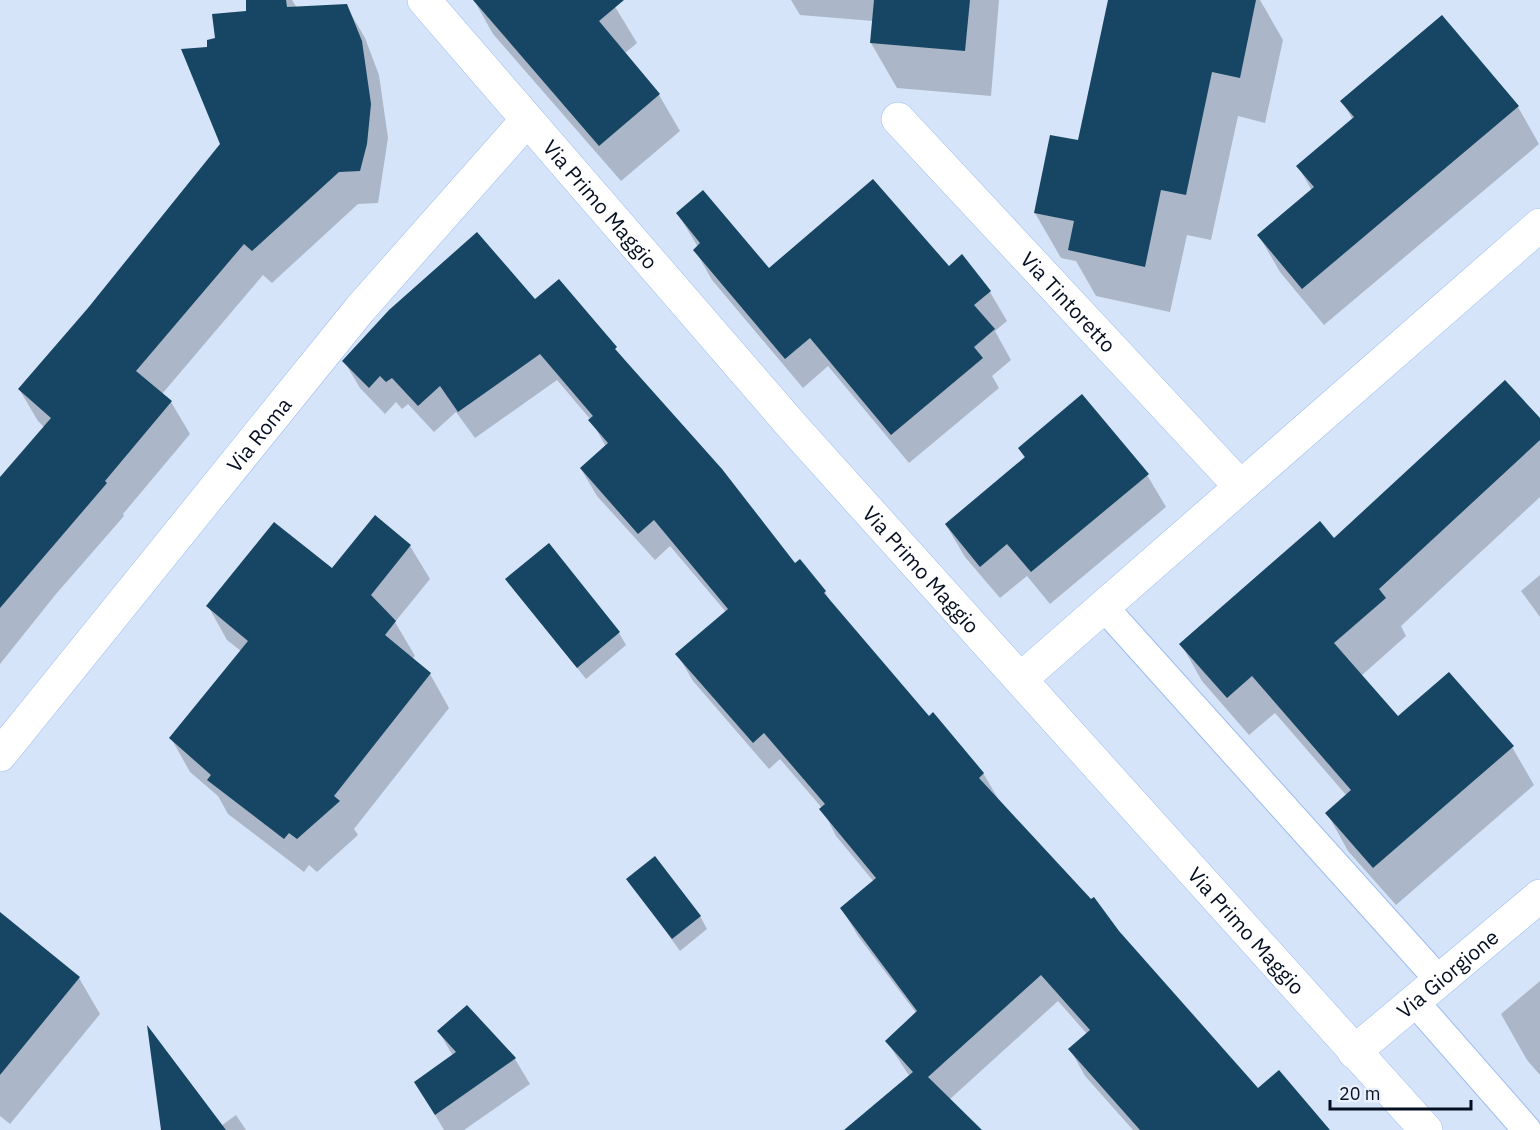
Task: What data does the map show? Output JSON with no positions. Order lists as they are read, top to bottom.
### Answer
{
  "streets": {
    "street": [
      "Via Primo Maggio",
      "Via Tintoretto",
      "Via Roma",
      "Via Giorgione"
    ]
  },
  "crossings": [
    ["Via Primo Maggio", "Via Roma"],
    ["Via Primo Maggio", "Via Giorgione"]
  ],
  "scale_bar": "20 m"
}
